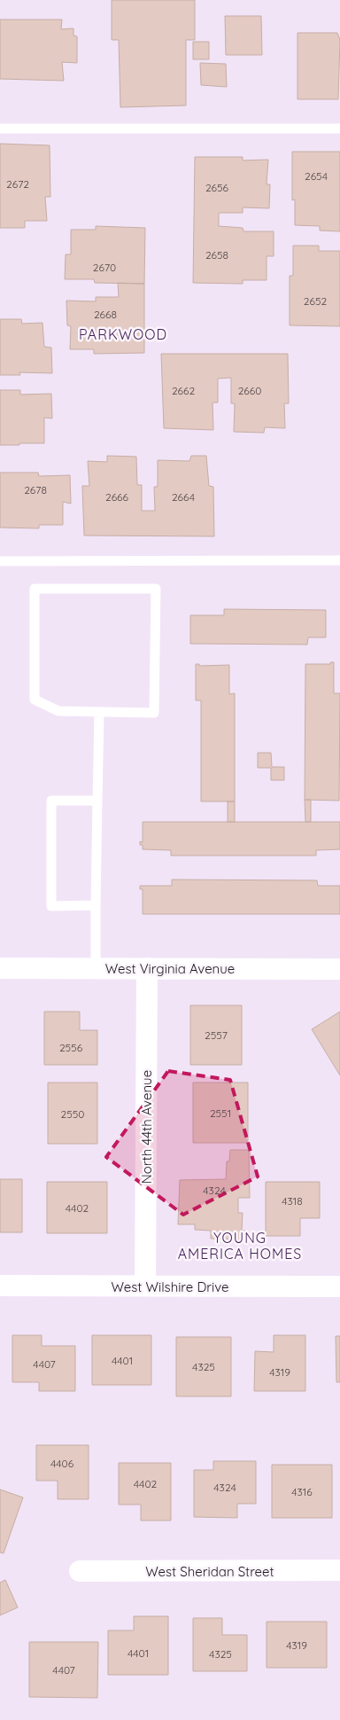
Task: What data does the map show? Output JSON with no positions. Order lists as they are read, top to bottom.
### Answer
{
  "streets": {
    "street": [
      "West Virginia Avenue",
      "North 44th Avenue",
      "West Wilshire Drive",
      "West Sheridan Street"
    ]
  },
  "crossings": [
    ["West Virginia Avenue", "North 44th Avenue"],
    ["North 44th Avenue", "West Wilshire Drive"]
  ],
  "districts": ["PARKWOOD", "YOUNG AMERICA HOMES"],
  "house_numbers": [
    "2654",
    "2672",
    "2656",
    "2658",
    "2670",
    "2652",
    "2668",
    "2662",
    "2660",
    "2678",
    "2666",
    "2664",
    "2557",
    "2556",
    "2551",
    "2550",
    "4324",
    "4318",
    "4402",
    "4401",
    "4407",
    "4325",
    "4319",
    "4406",
    "4402",
    "4324",
    "4316",
    "4319",
    "4401",
    "4325",
    "4407"
  ]
}
